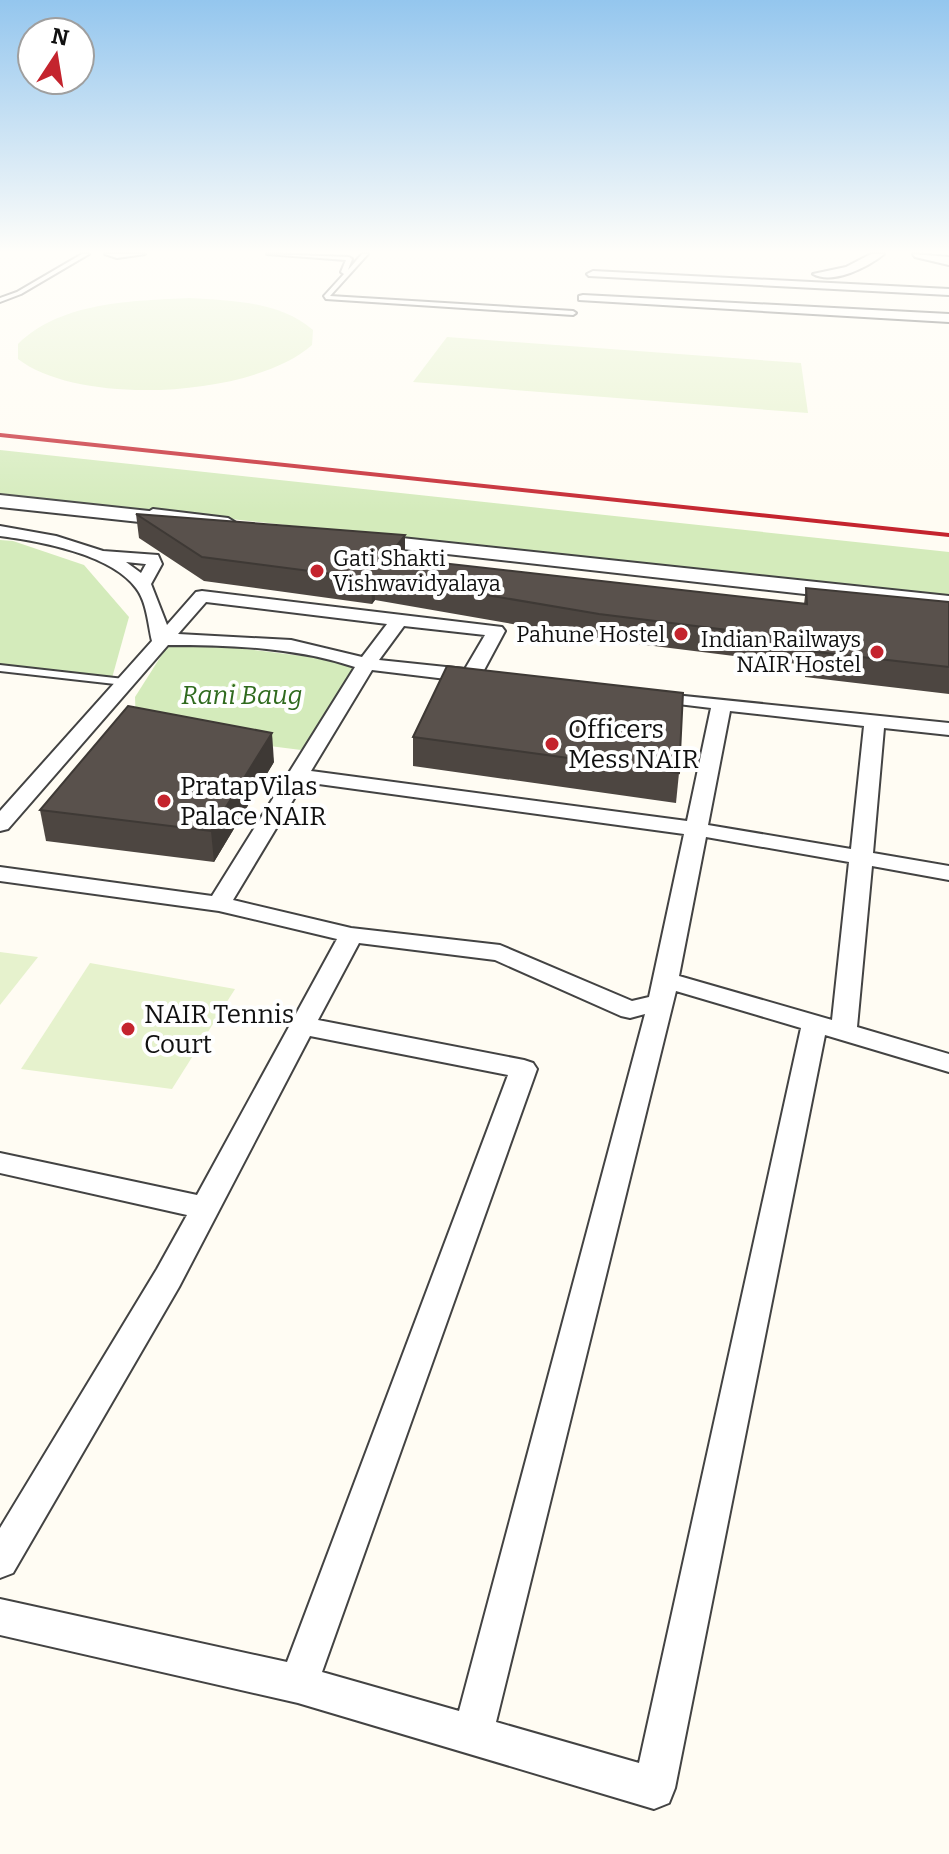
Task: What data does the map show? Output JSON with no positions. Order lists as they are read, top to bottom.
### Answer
{
  "parks": ["Rani Baug"],
  "places": [
    "Gati Shakti Vishwavidyalaya",
    "Pahune Hostel",
    "Indian Railways NAIR Hostel",
    "Officers Mess NAIR",
    "PratapVilas Palace NAIR",
    "NAIR Tennis Court"
  ],
  "north": "top"
}
